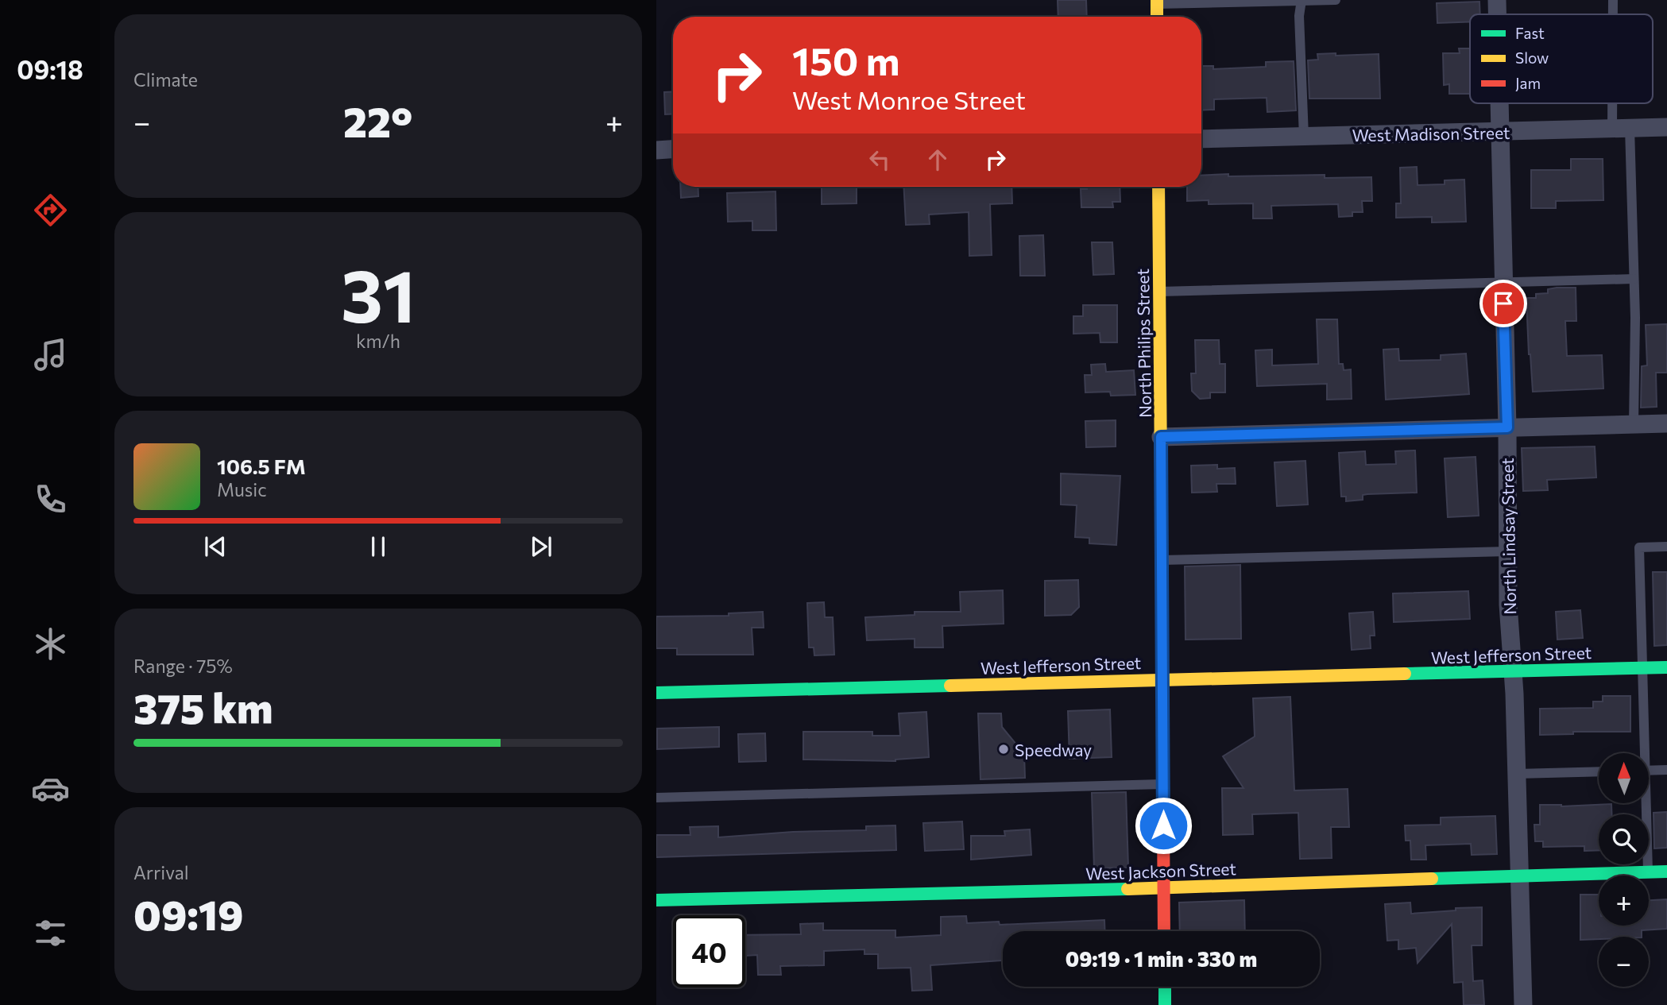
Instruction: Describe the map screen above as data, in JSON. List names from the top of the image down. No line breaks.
{"streets":{"street":["West Madison Street","North Philips Street","North Lindsay Street","West Jefferson Street","West Jackson Street"]},"crossings":[["West Madison Street","North Lindsay Street"],["North Philips Street","West Jefferson Street"],["North Philips Street","West Jackson Street"],["North Lindsay Street","West Jefferson Street"],["North Lindsay Street","West Jackson Street"]],"places":["Speedway"],"legend":["Fast","Slow","Jam"],"north":"top","page":{"tabs":"09:18","tile":["Climate",["31","km/h"],["Range · 75%","375 km"],["Arrival","09:19"]],"turn":["150 m","West Monroe Street"],"heat":["−","22°","+"],"song":["106.5 FM","Music"],"map_buttons":["+","−"],"limit":"40","trip":"09:19 · 1 min · 330 m"}}
